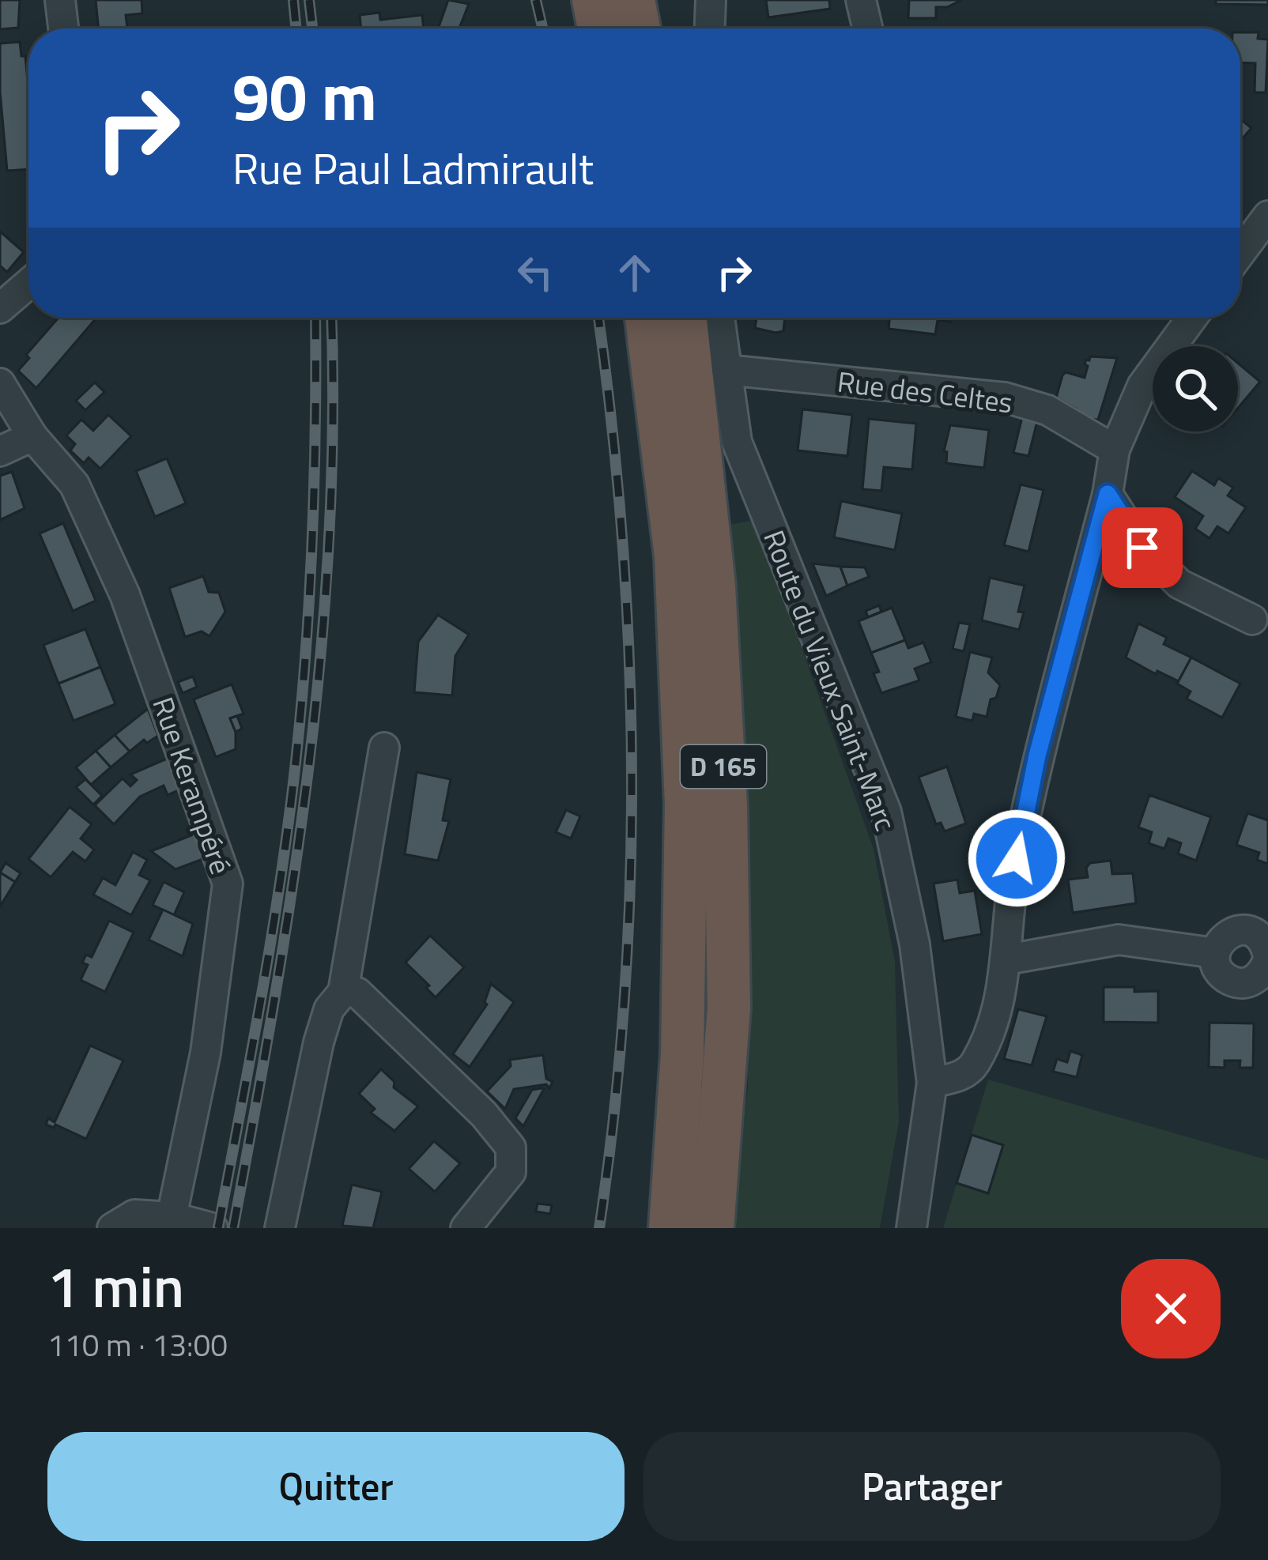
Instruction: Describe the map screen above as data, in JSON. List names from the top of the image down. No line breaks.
{"streets":{"highway":["D 165"],"street":["Rue des Celtes","Route du Vieux Saint-Marc","Rue Kerampéré"]},"crossings":[["Rue des Celtes","Route du Vieux Saint-Marc"]],"page":{"turn":["90 m","Rue Paul Ladmirault"],"heading":["1 min","110 m · 13:00"],"buttons":["Quitter","Partager"]}}
